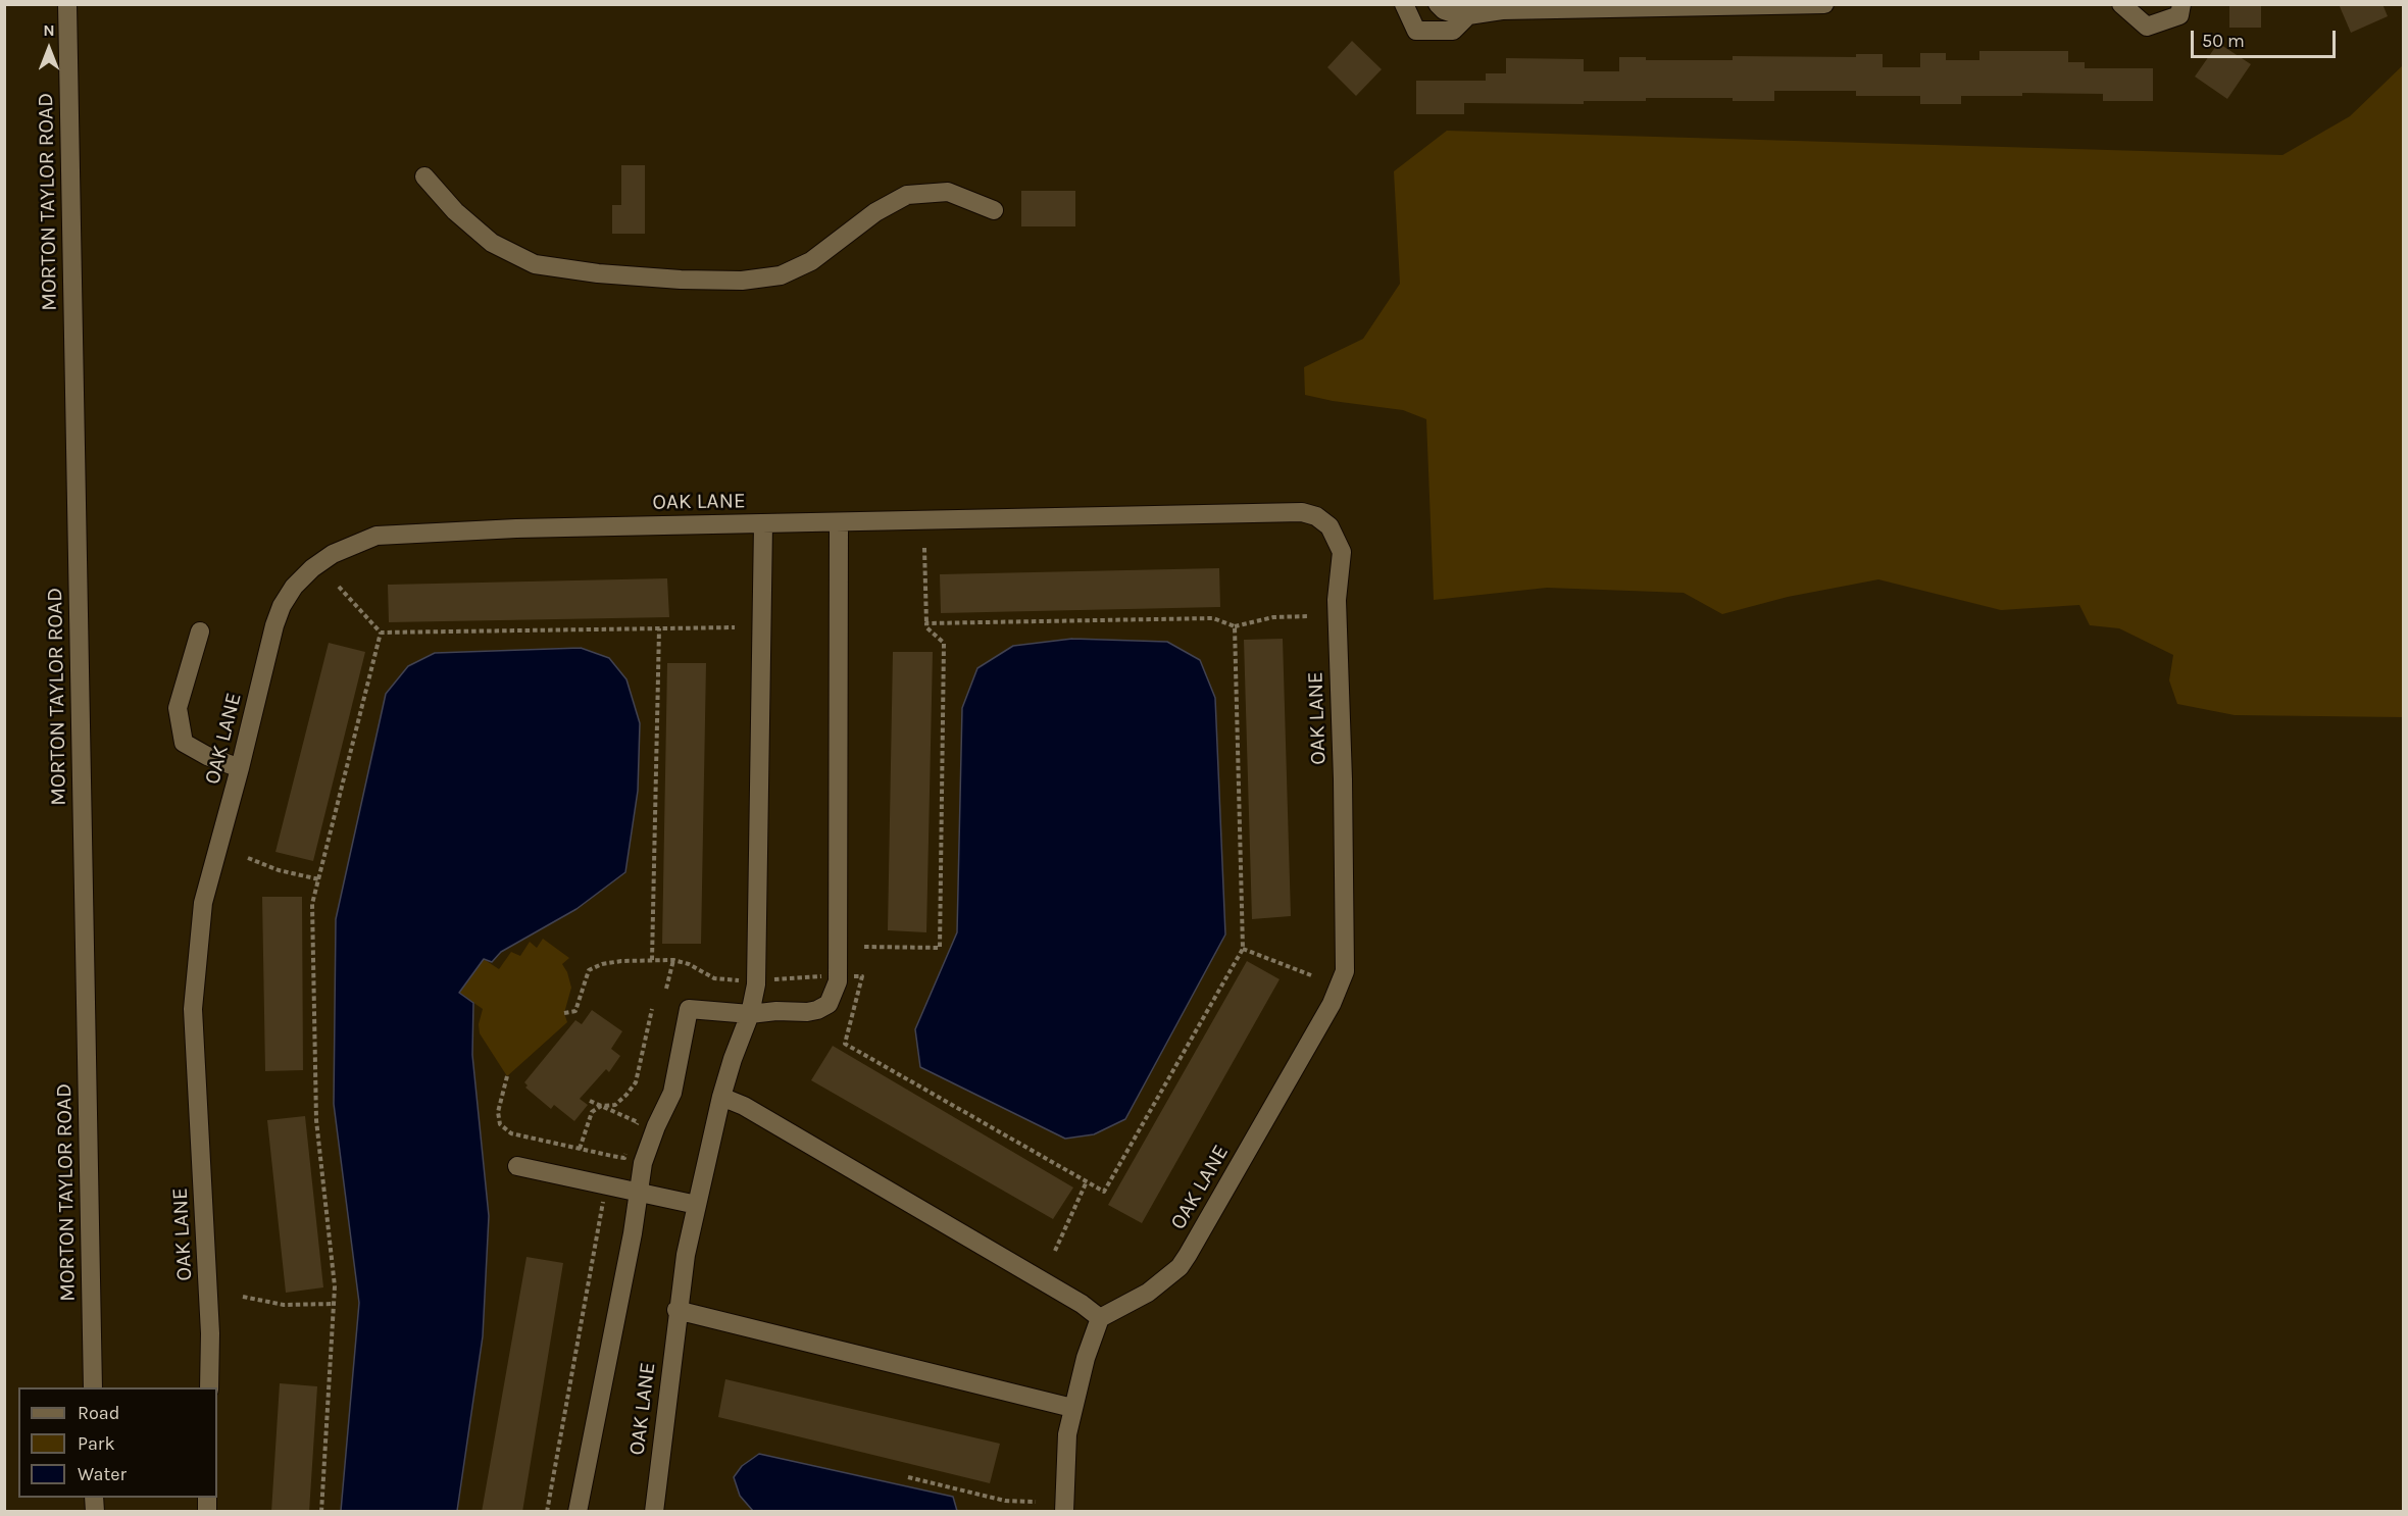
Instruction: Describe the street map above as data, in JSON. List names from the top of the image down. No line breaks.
{"streets":{"street":["MORTON TAYLOR ROAD","OAK LANE"]},"legend":["Road","Park","Water"],"scale_bar":"50 m","north":"top"}
